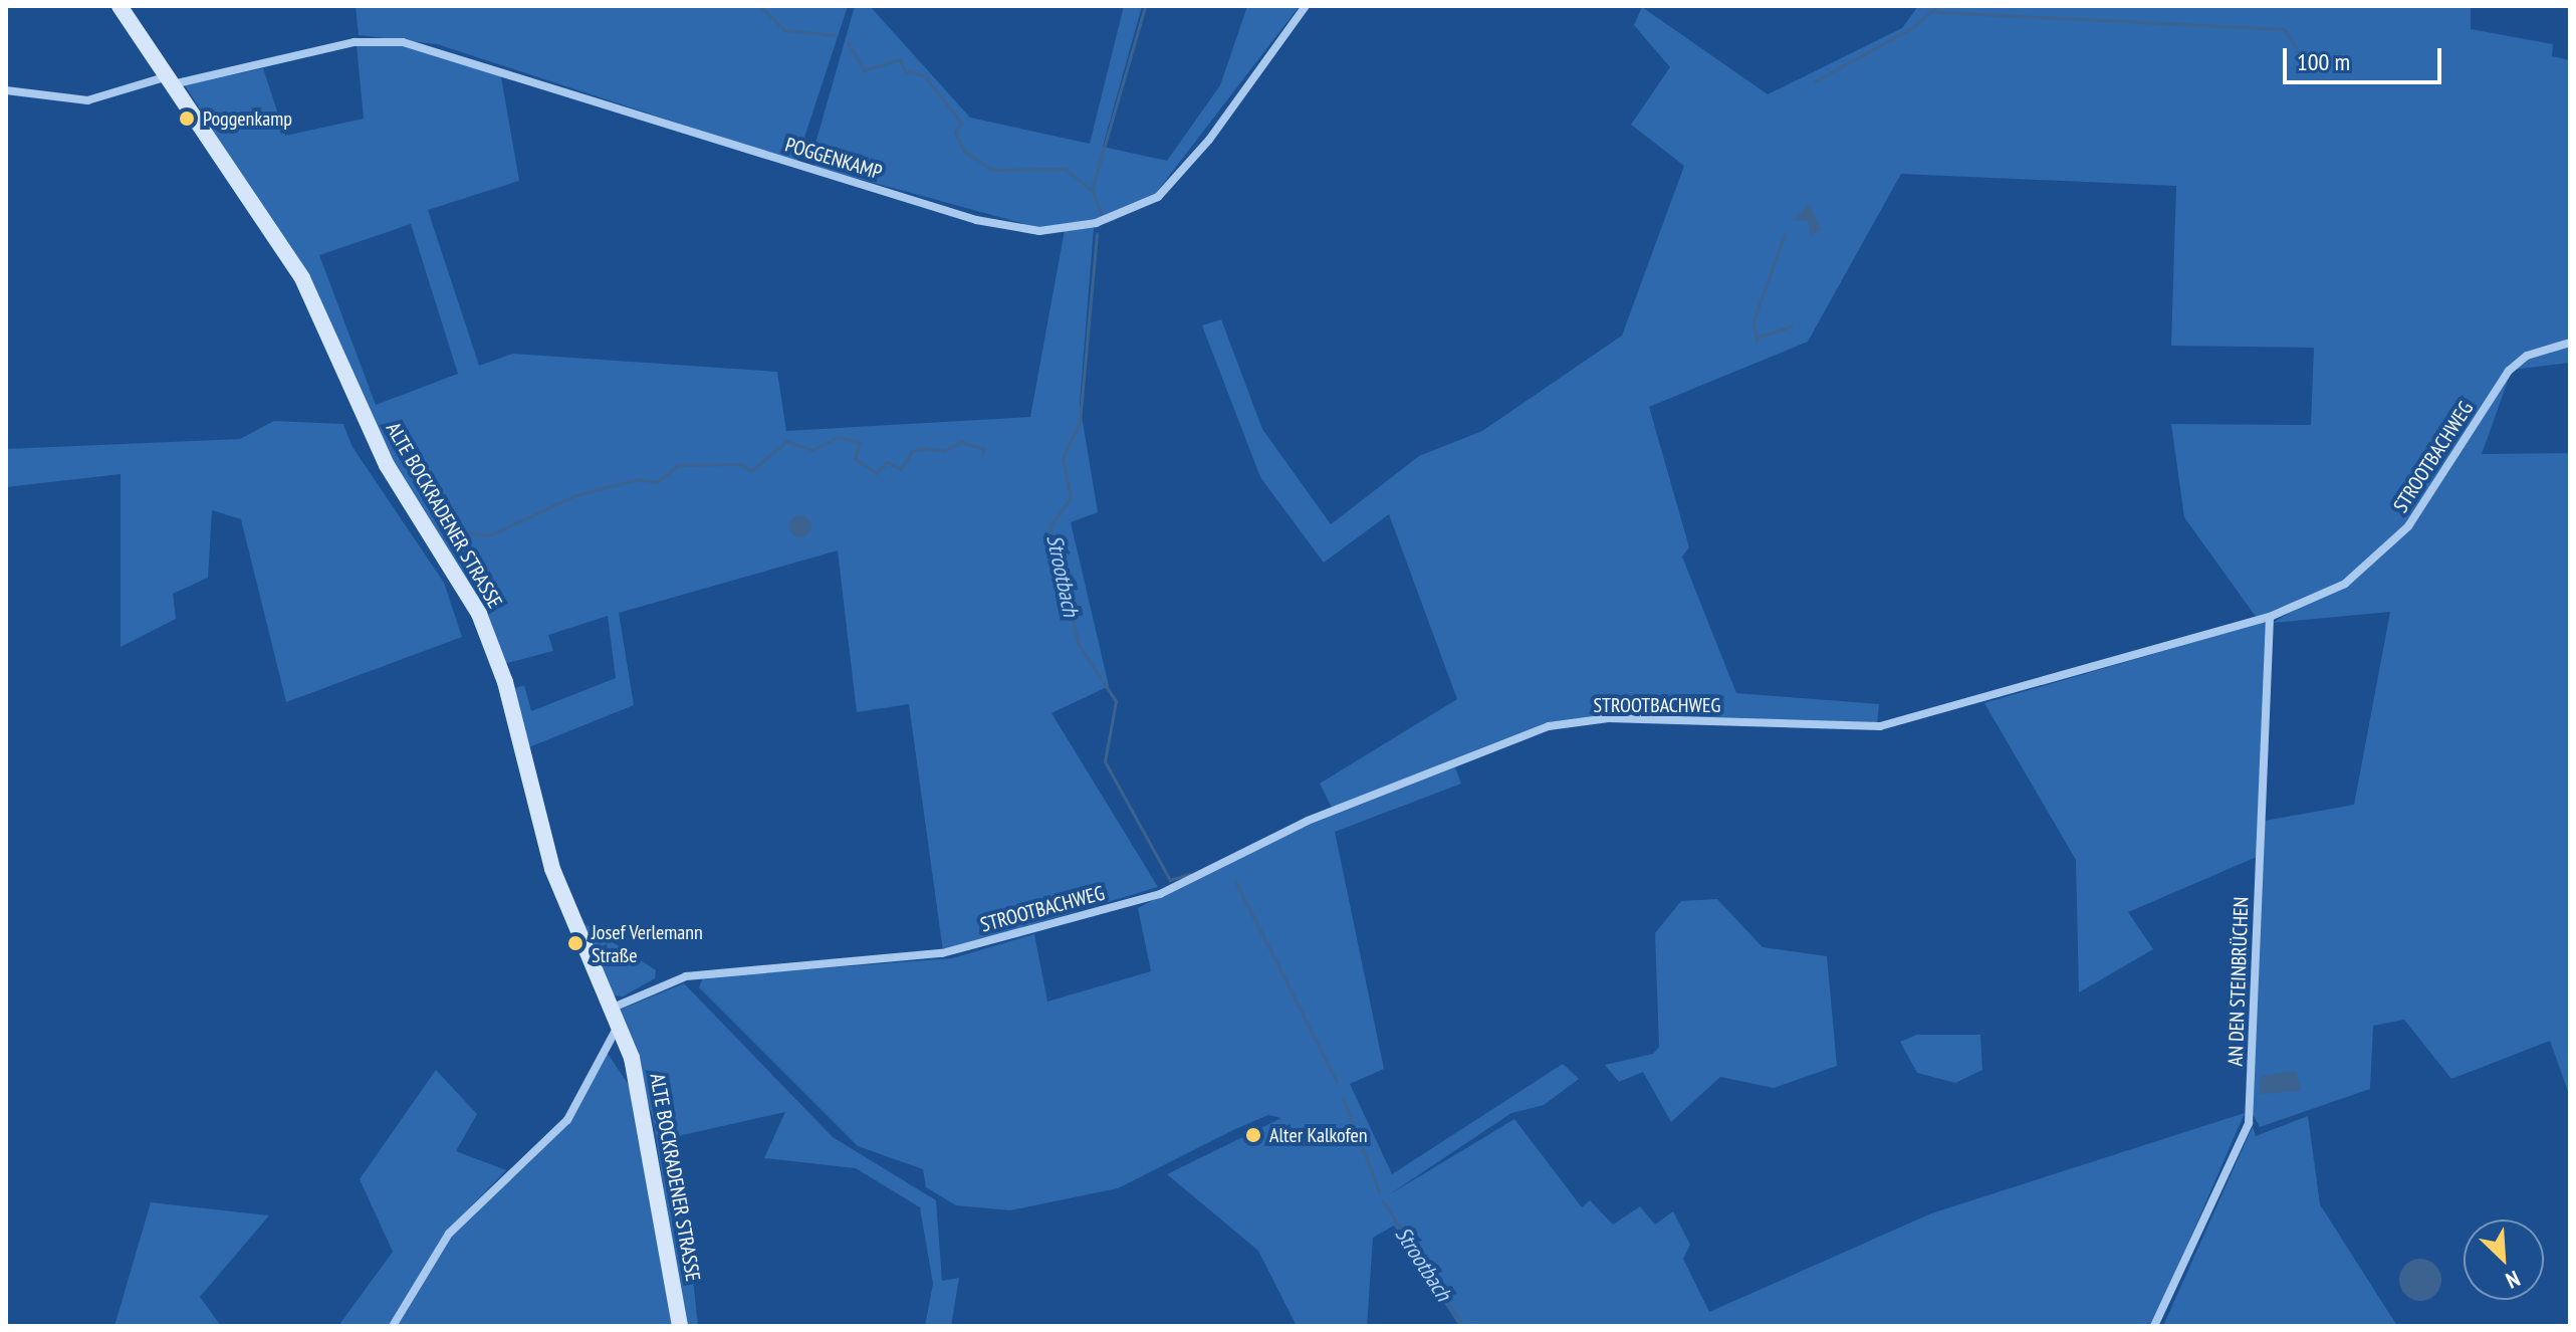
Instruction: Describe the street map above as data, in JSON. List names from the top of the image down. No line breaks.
{"streets":{"street":["POGGENKAMP","STROOTBACHWEG","ALTE BOCKRADENER STRASSE","AN DEN STEINBRÜCHEN"]},"crossings":[["POGGENKAMP","ALTE BOCKRADENER STRASSE"],["STROOTBACHWEG","ALTE BOCKRADENER STRASSE"],["STROOTBACHWEG","AN DEN STEINBRÜCHEN"]],"water":["Strootbach"],"places":["Poggenkamp","Josef Verlemann Straße","Alter Kalkofen"],"scale_bar":"100 m","north":"bottom right"}
